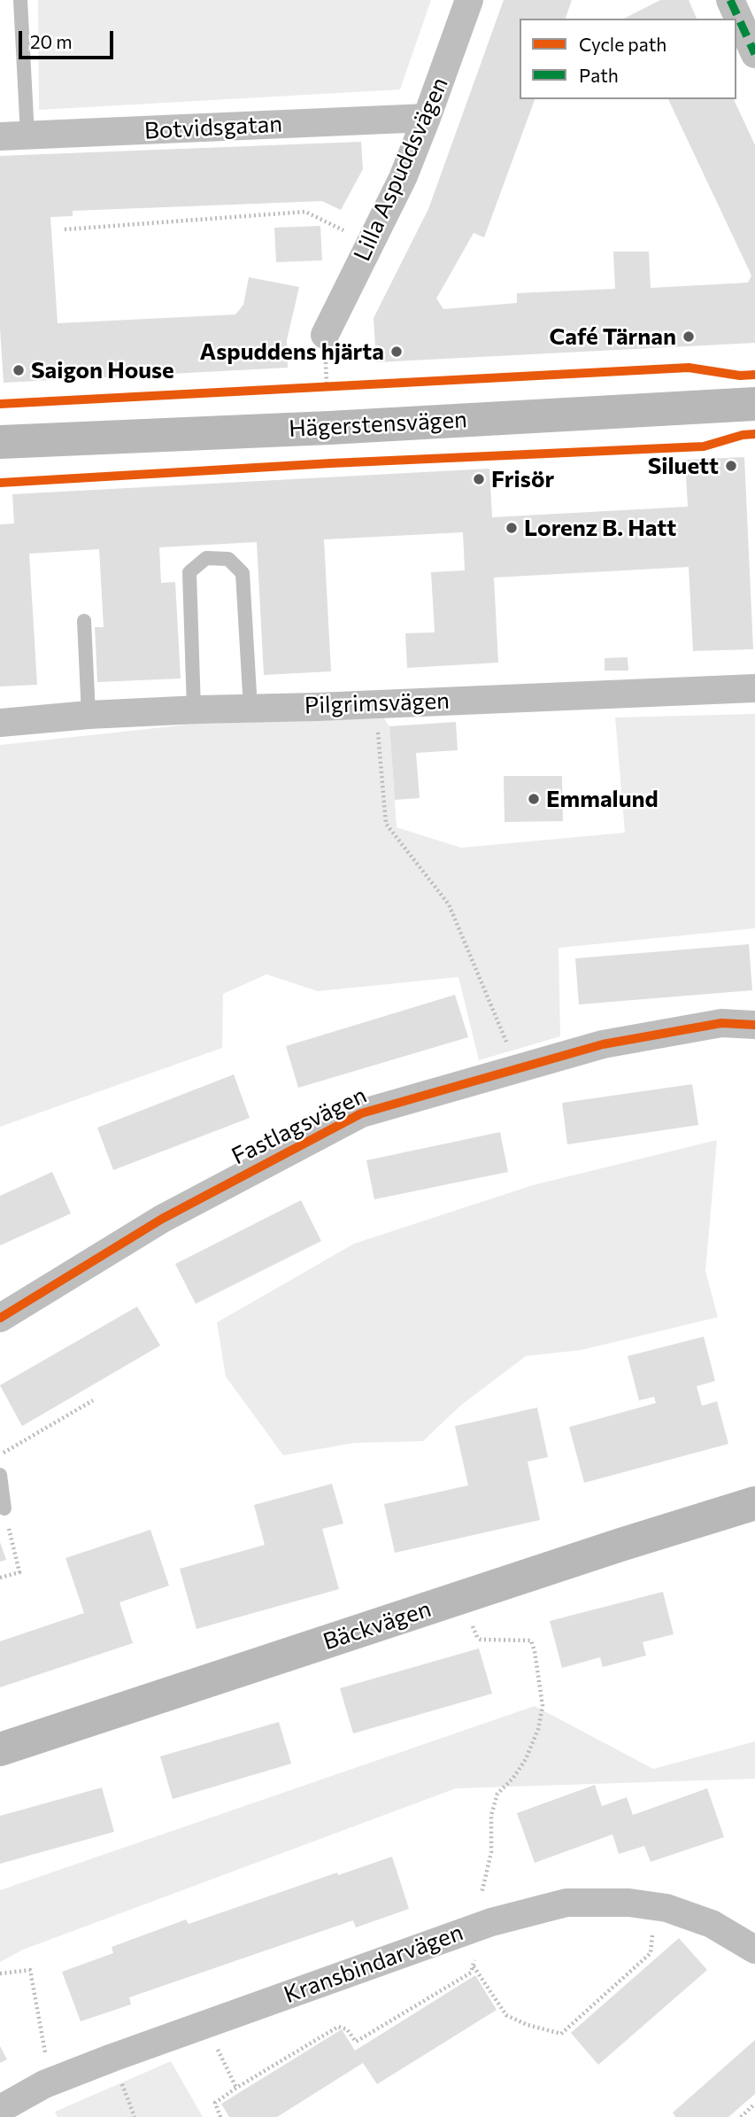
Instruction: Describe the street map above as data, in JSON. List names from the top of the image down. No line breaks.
{"streets":{"street":["Botvidsgatan","Lilla Aspuddsvägen","Hägerstensvägen","Pilgrimsvägen","Fastlagsvägen","Bäckvägen","Kransbindarvägen"]},"crossings":[["Botvidsgatan","Lilla Aspuddsvägen"]],"places":["Café Tärnan","Aspuddens hjärta","Saigon House","Siluett","Frisör","Lorenz B. Hatt","Emmalund"],"legend":["Cycle path","Path"],"scale_bar":"20 m"}
